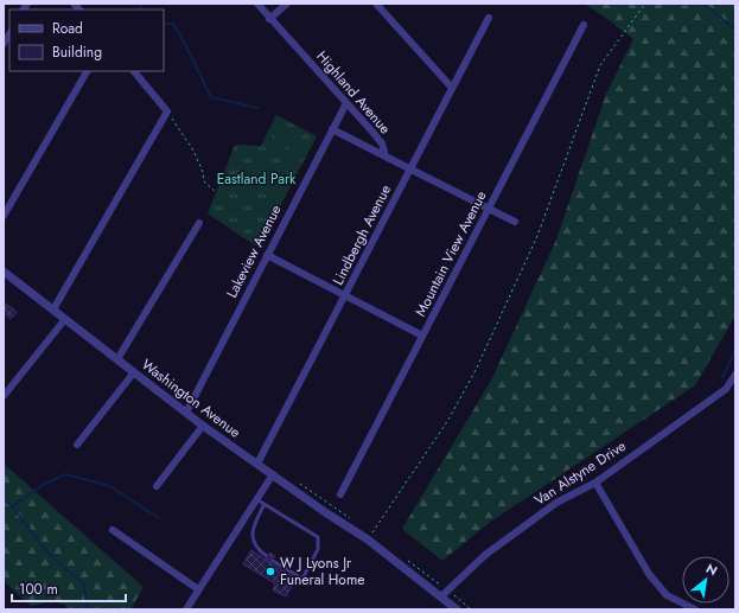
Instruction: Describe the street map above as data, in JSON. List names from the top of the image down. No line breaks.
{"streets":{"street":["Highland Avenue","Lindbergh Avenue","Lakeview Avenue","Mountain View Avenue","Washington Avenue","Van Alstyne Drive"]},"crossings":[["Highland Avenue","Lindbergh Avenue"],["Highland Avenue","Lakeview Avenue"],["Highland Avenue","Mountain View Avenue"],["Lindbergh Avenue","Washington Avenue"],["Lakeview Avenue","Washington Avenue"],["Washington Avenue","Van Alstyne Drive"]],"parks":["Eastland Park"],"places":["W J Lyons Jr Funeral Home"],"legend":["Road","Building"],"scale_bar":"100 m","north":"top right"}
